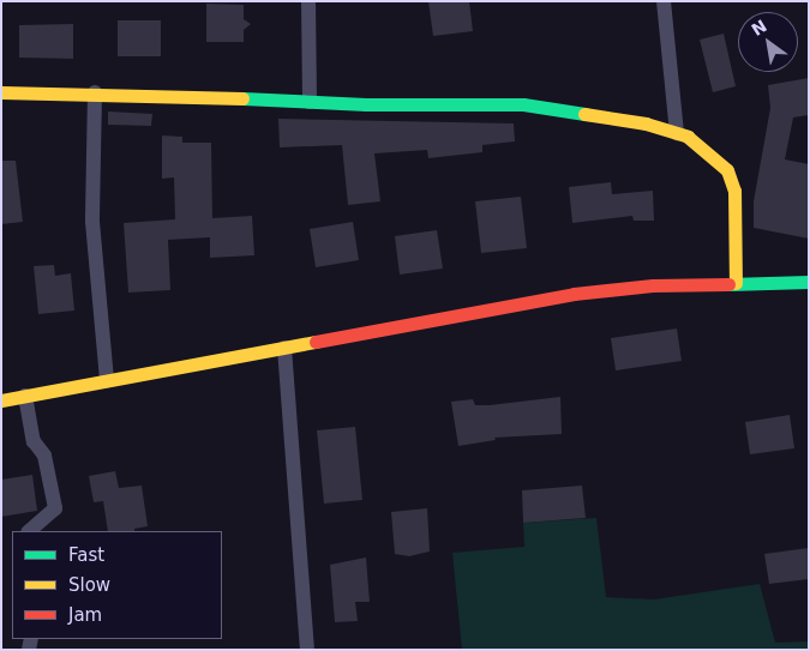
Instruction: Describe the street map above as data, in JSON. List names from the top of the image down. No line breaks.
{"legend":["Fast","Slow","Jam"],"north":"top left"}
